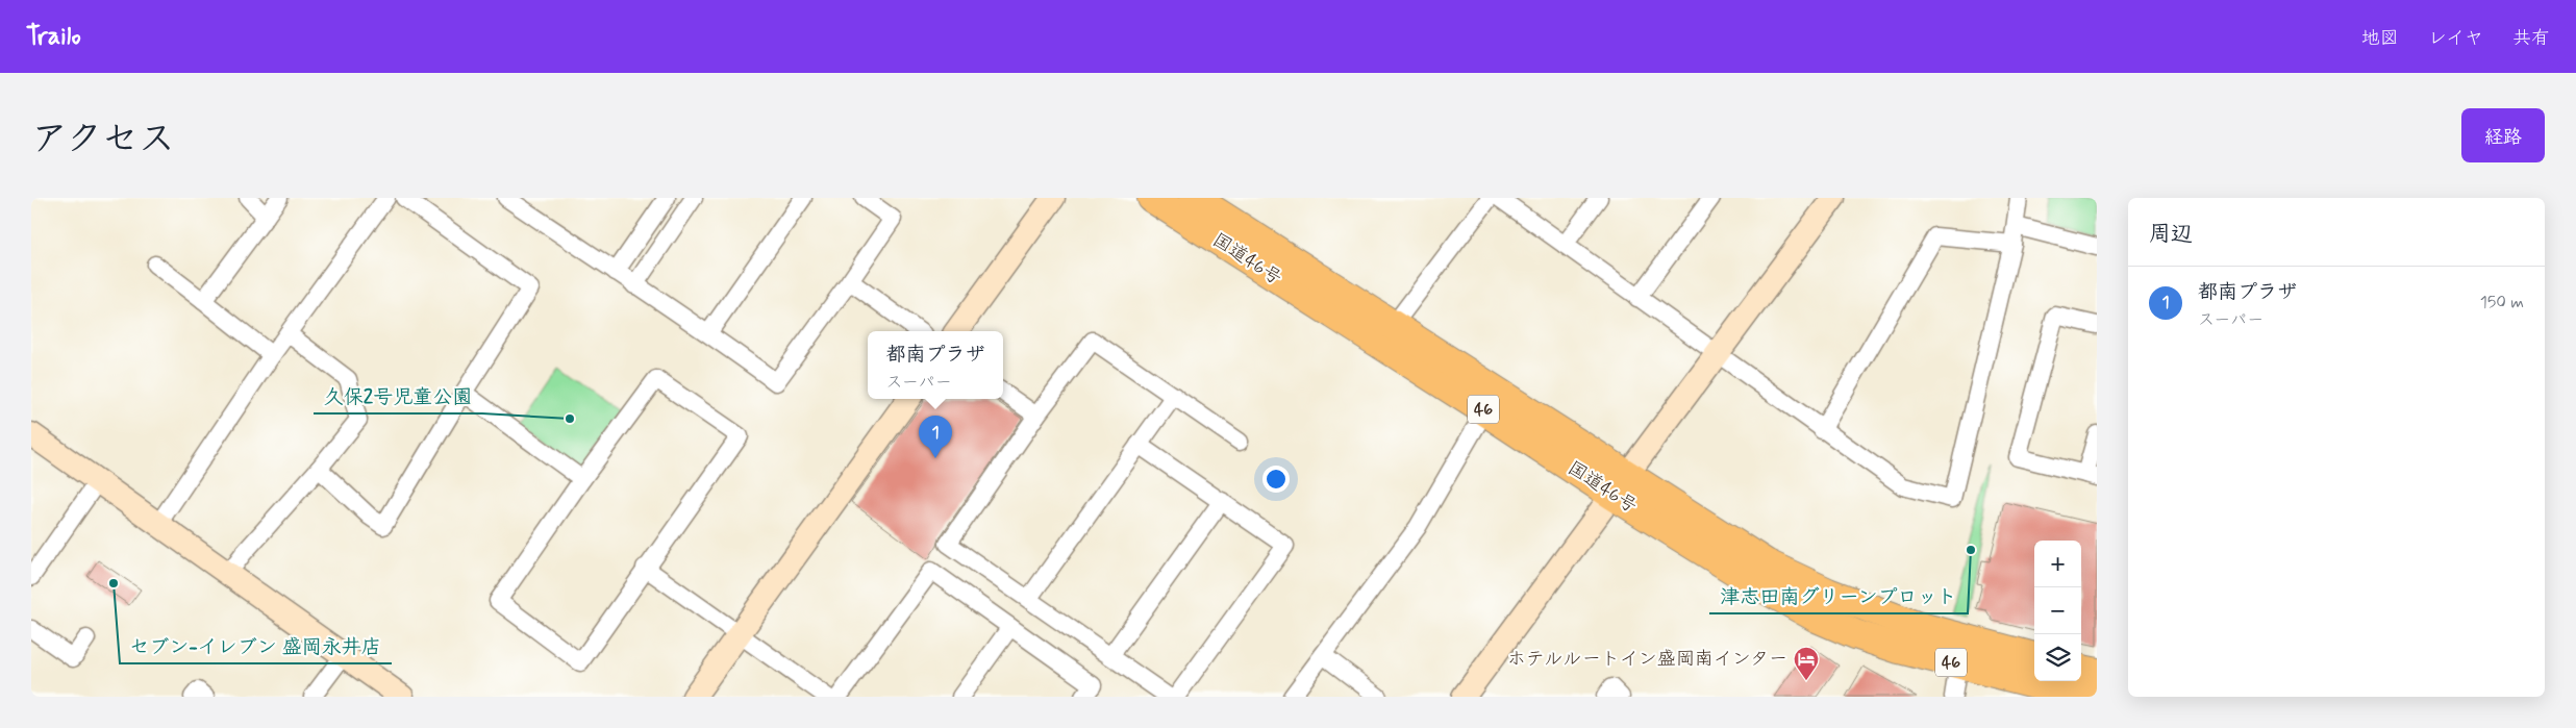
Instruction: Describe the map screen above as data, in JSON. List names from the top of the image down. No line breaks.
{"streets":{"highway":["国道46号","46"]},"places":{"other":["久保2号児童公園","津志田南グリーンプロット","セブン-イレブン 盛岡永井店"],"hotel":["ホテルルートイン盛岡南インター"]},"page":{"header":"Trailo","nav":["地図","レイヤ","共有"],"title":"アクセス","buttons":"経路","heading":"周辺","list":[{"mark":"1","name":"都南プラザ","note":"スーパー","value":"150 m"}],"popup":["都南プラザ","スーパー"],"pins":"1","map_buttons":["+","−"]}}
